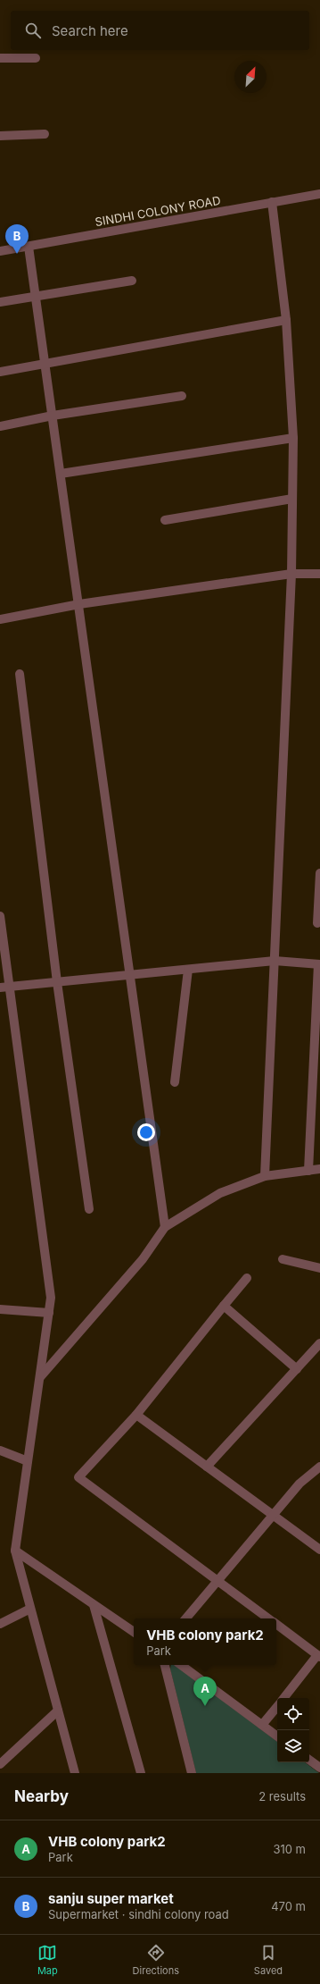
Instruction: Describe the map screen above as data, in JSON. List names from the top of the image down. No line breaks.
{"streets":{"street":["SINDHI COLONY ROAD"]},"north":"top right","page":{"search":"Search here","pins":["B","A"],"popup":["VHB colony park2","Park"],"heading":["Nearby","2 results"],"list":[{"mark":"A","name":"VHB colony park2","note":"Park","value":"310 m"},{"mark":"B","name":"sanju super market","note":"Supermarket · sindhi colony road","value":"470 m"}],"nav":["Map","Directions","Saved"]}}
